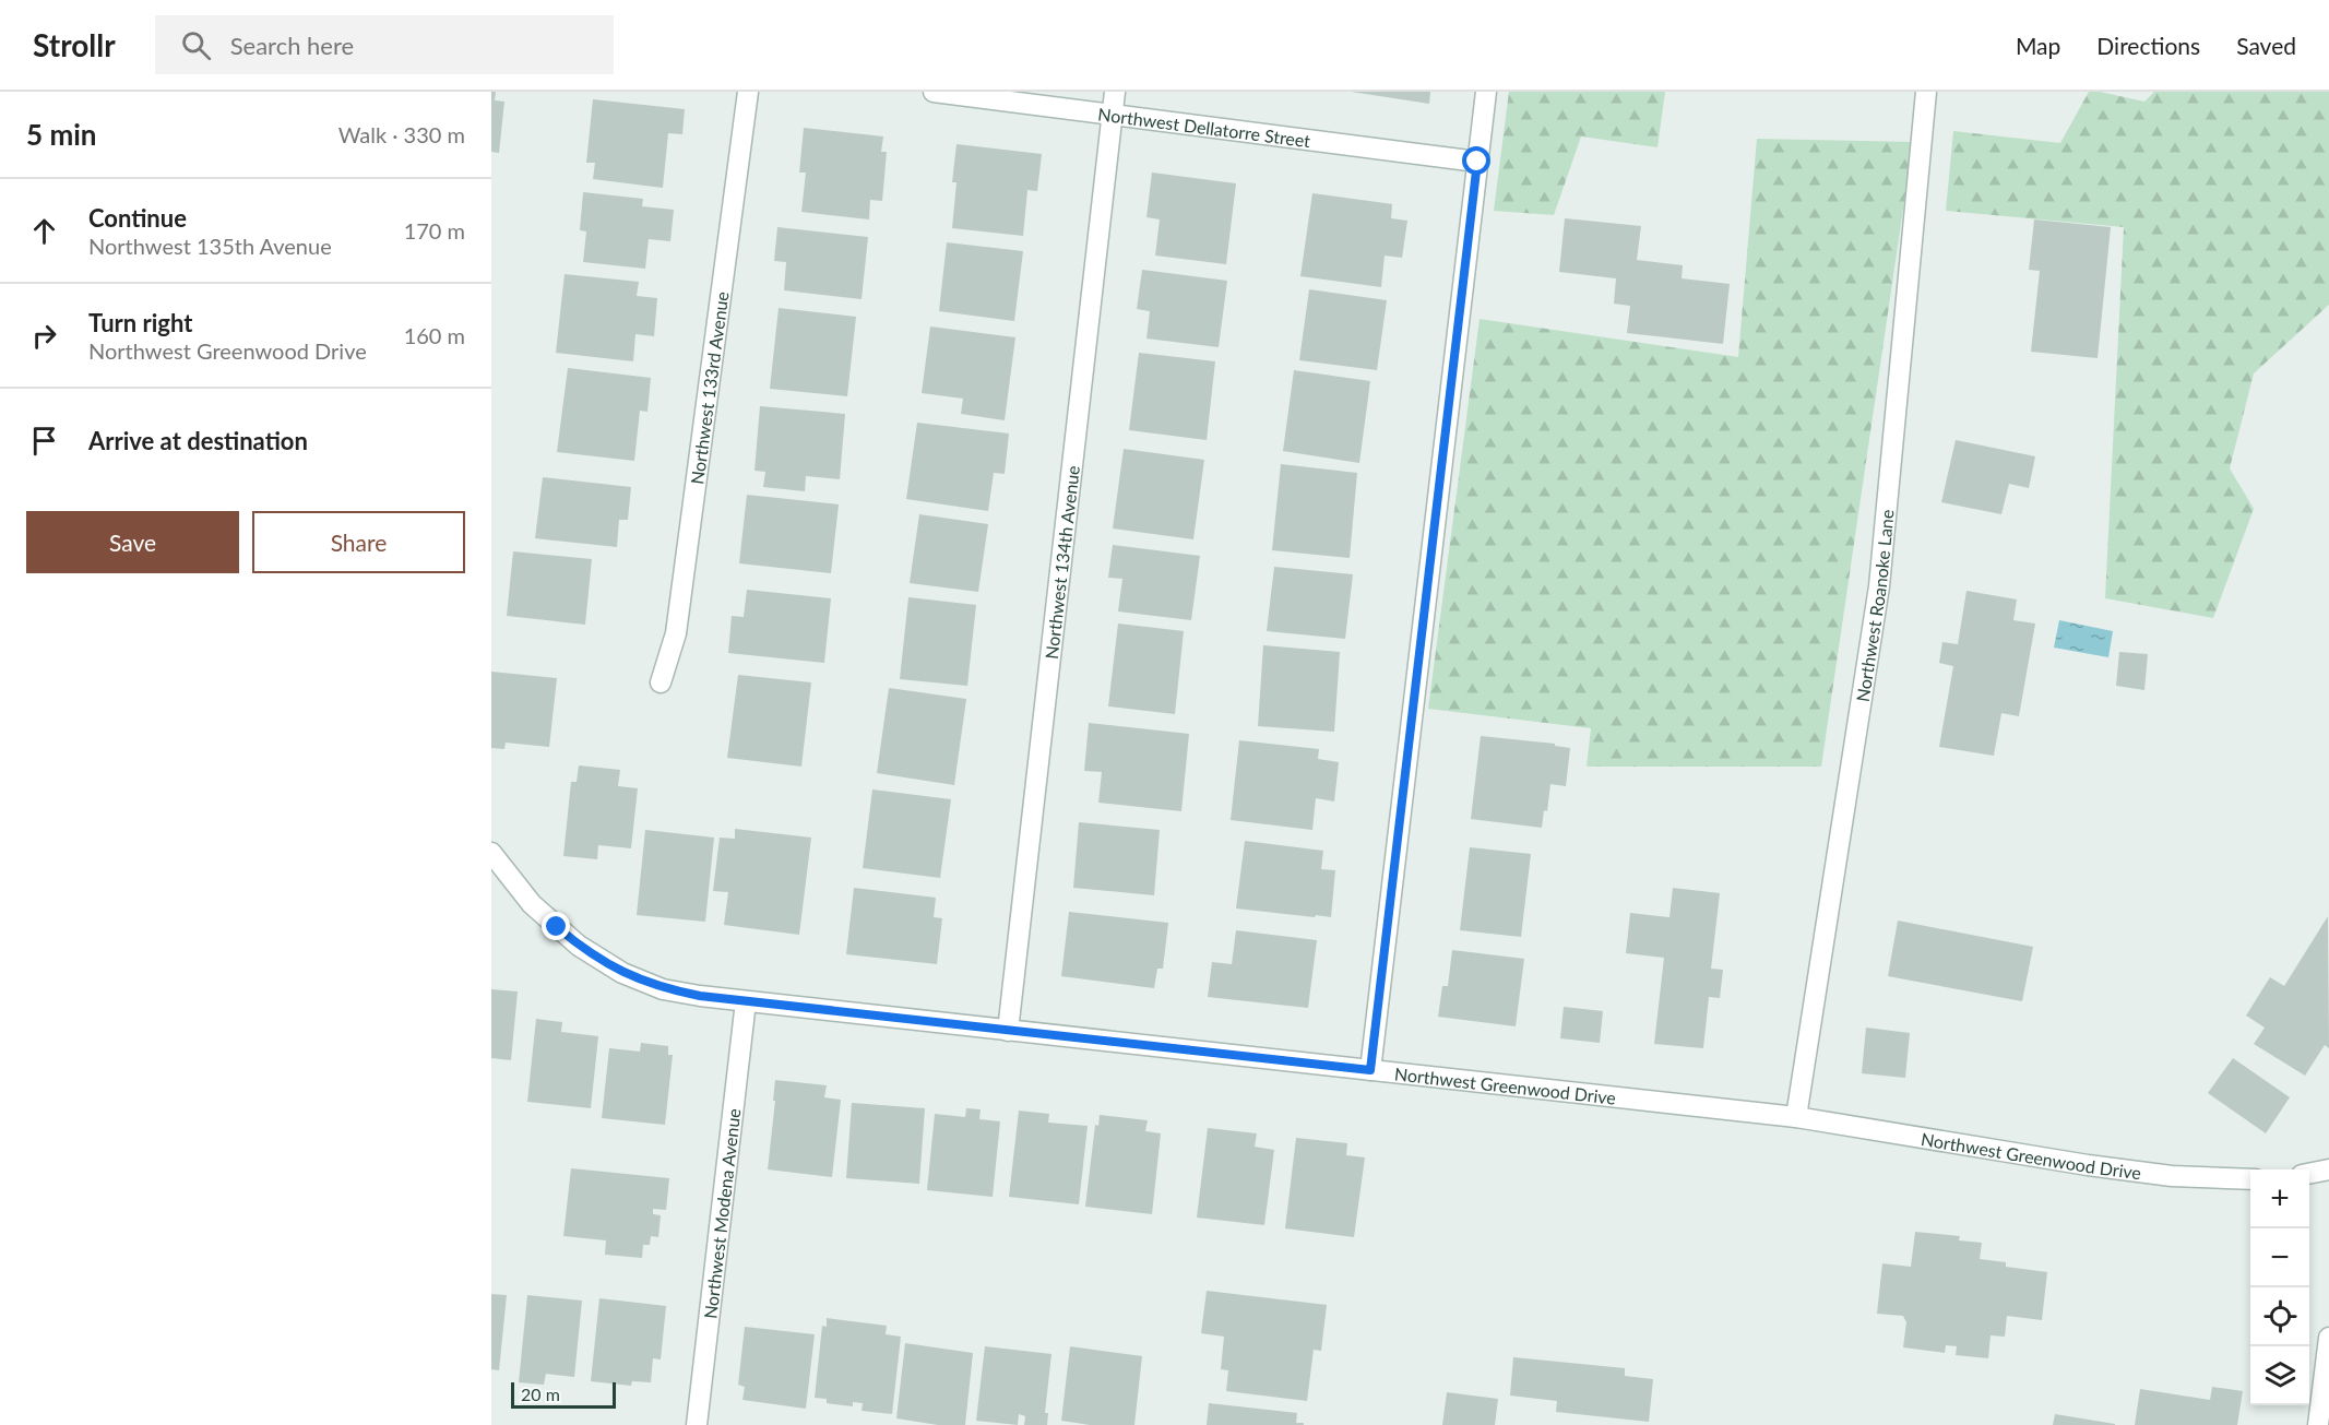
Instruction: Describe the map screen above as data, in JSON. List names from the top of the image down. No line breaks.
{"streets":{"street":["Northwest Dellatorre Street","Northwest 133rd Avenue","Northwest 134th Avenue","Northwest Roanoke Lane","Northwest Greenwood Drive","Northwest Modena Avenue"]},"crossings":[["Northwest Dellatorre Street","Northwest 134th Avenue"],["Northwest 134th Avenue","Northwest Greenwood Drive"],["Northwest Roanoke Lane","Northwest Greenwood Drive"],["Northwest Greenwood Drive","Northwest Modena Avenue"]],"scale_bar":"20 m","page":{"header":"Strollr","search":"Search here","nav":["Map","Directions","Saved"],"heading":["5 min","Walk · 330 m"],"list":[["Continue","Northwest 135th Avenue","170 m"],["Turn right","Northwest Greenwood Drive","160 m"],"Arrive at destination"],"buttons":["Save","Share"],"map_buttons":["+","−"],"scale":"20 m"}}
